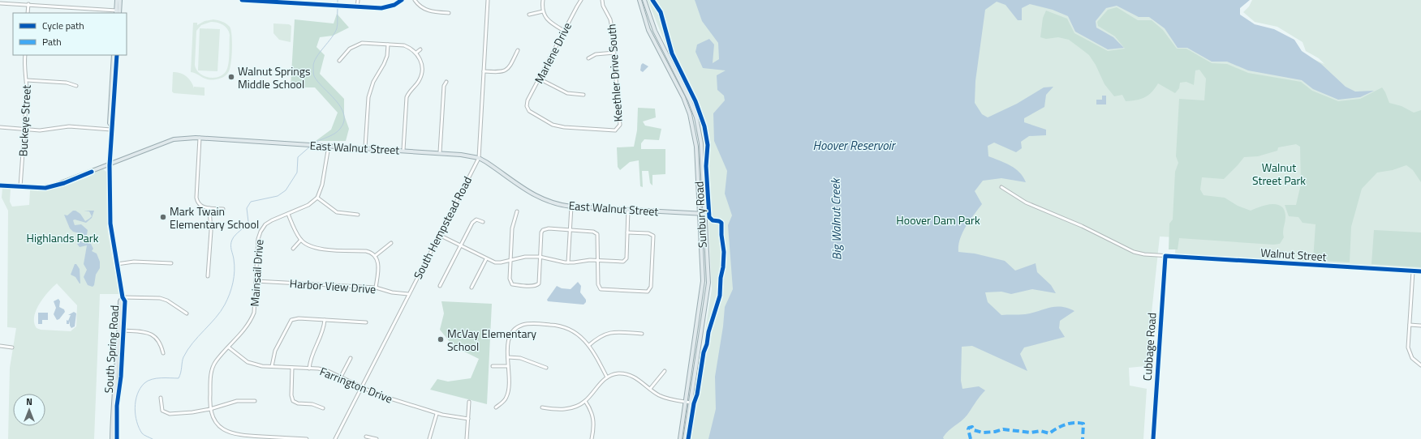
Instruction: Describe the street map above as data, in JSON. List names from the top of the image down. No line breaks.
{"streets":{"main road":["East Walnut Street","Sunbury Road","South Spring Road"],"street":["Marlene Drive","Keethler Drive South","Buckeye Street","South Hempstead Road","Walnut Street","Mainsail Drive","Harbor View Drive","Cubbage Road","Farrington Drive"]},"crossings":[["Marlene Drive","Keethler Drive South"],["Buckeye Street","East Walnut Street"],["East Walnut Street","Sunbury Road"],["East Walnut Street","South Hempstead Road"],["East Walnut Street","South Spring Road"],["South Hempstead Road","Harbor View Drive"],["South Hempstead Road","Farrington Drive"],["Walnut Street","Cubbage Road"],["Mainsail Drive","Harbor View Drive"],["Mainsail Drive","Farrington Drive"]],"water":["Hoover Reservoir","Big Walnut Creek"],"parks":["Walnut Street Park","Hoover Dam Park","Highlands Park"],"places":["Walnut Springs Middle School","Mark Twain Elementary School","McVay Elementary School"],"legend":["Cycle path","Path"],"north":"top"}
